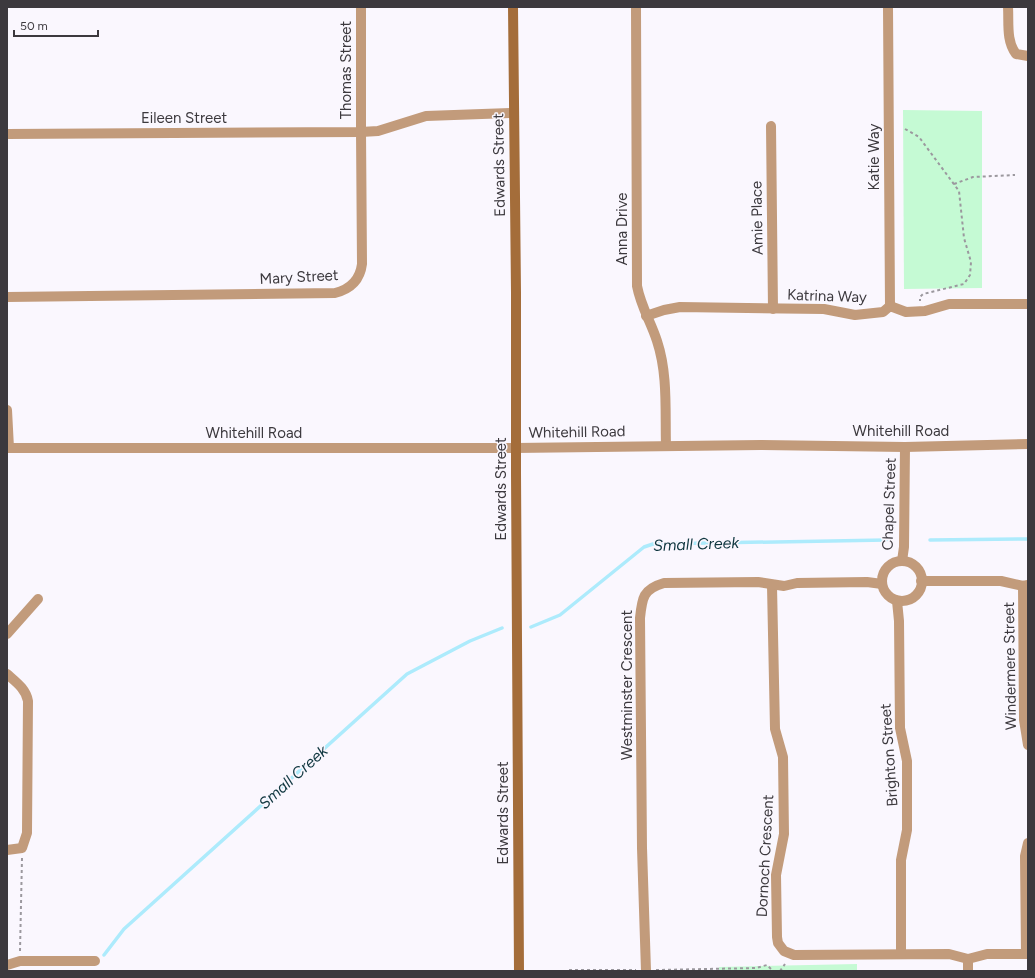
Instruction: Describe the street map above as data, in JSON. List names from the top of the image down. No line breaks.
{"streets":{"main road":["Edwards Street"],"street":["Thomas Street","Eileen Street","Katie Way","Amie Place","Anna Drive","Mary Street","Katrina Way","Whitehill Road","Chapel Street","Windermere Street","Westminster Crescent","Brighton Street","Dornoch Crescent"]},"crossings":[["Thomas Street","Eileen Street"],["Thomas Street","Mary Street"],["Eileen Street","Mary Street"],["Katie Way","Katrina Way"],["Edwards Street","Whitehill Road"],["Amie Place","Katrina Way"],["Anna Drive","Katrina Way"],["Anna Drive","Whitehill Road"],["Whitehill Road","Chapel Street"],["Chapel Street","Westminster Crescent"],["Chapel Street","Brighton Street"],["Westminster Crescent","Brighton Street"],["Westminster Crescent","Dornoch Crescent"],["Brighton Street","Dornoch Crescent"]],"water":["Small Creek"],"scale_bar":"50 m"}
